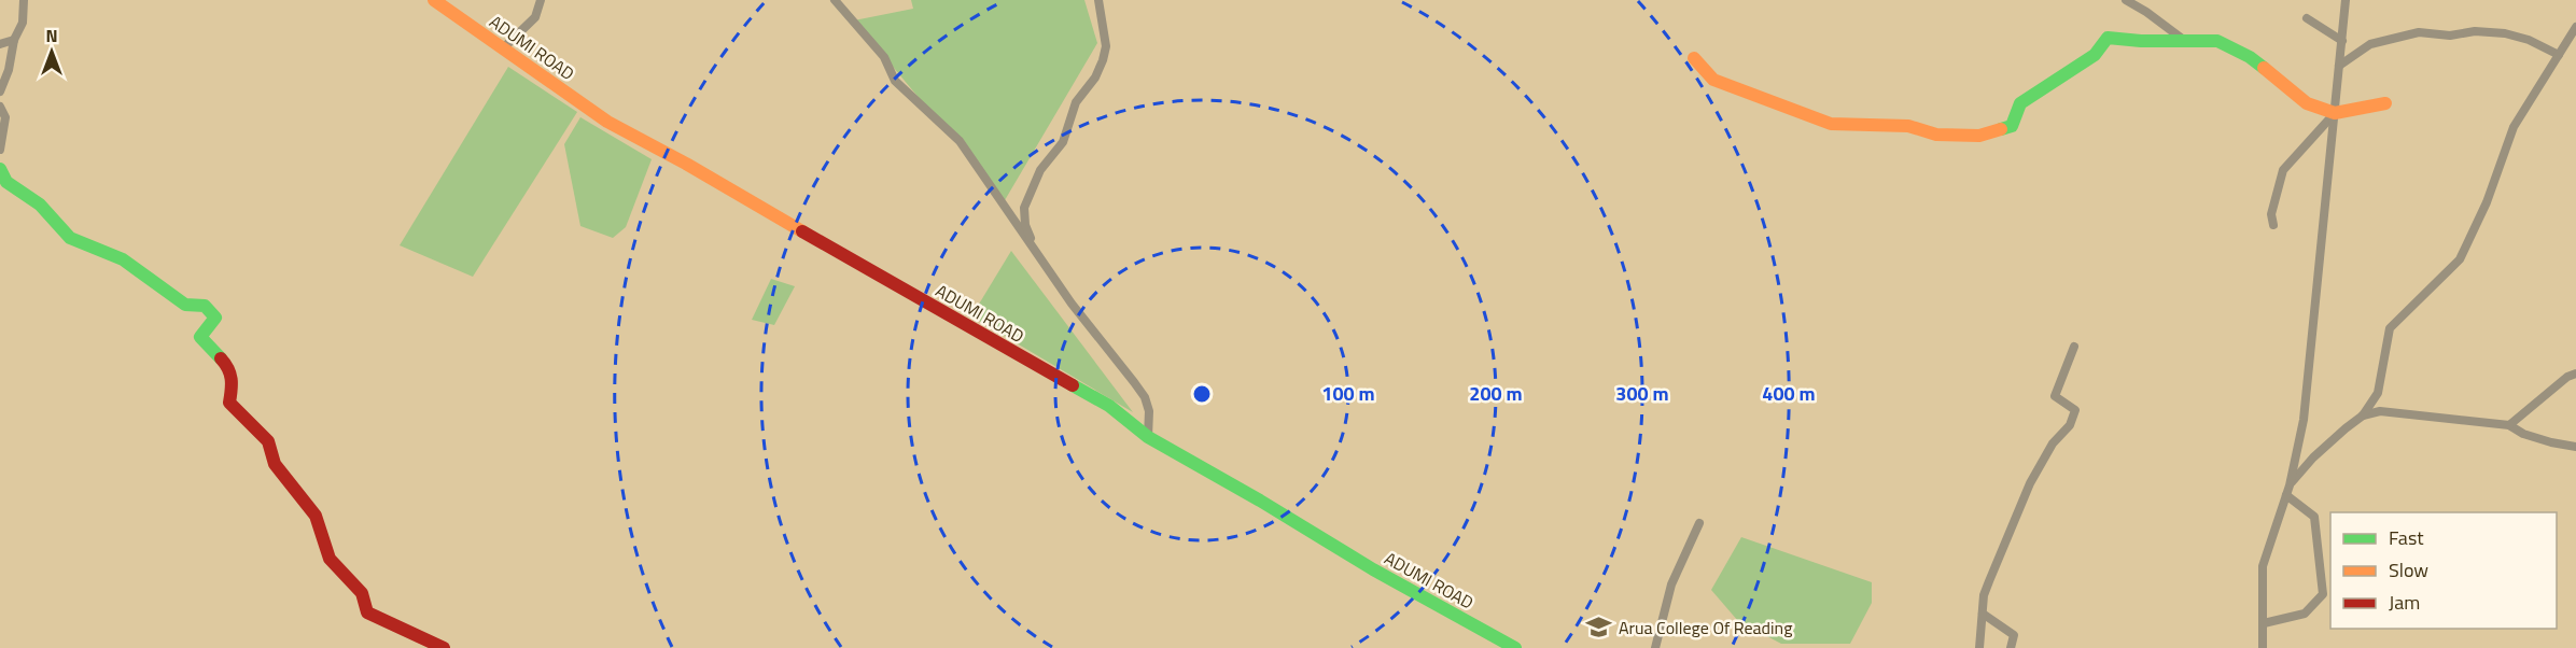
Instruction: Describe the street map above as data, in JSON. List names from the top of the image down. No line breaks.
{"streets":{"street":["ADUMI ROAD"]},"places":{"school or university":["Arua College Of Reading"]},"legend":["Fast","Slow","Jam"],"north":"top","rings":["100 m","200 m","300 m","400 m"]}
